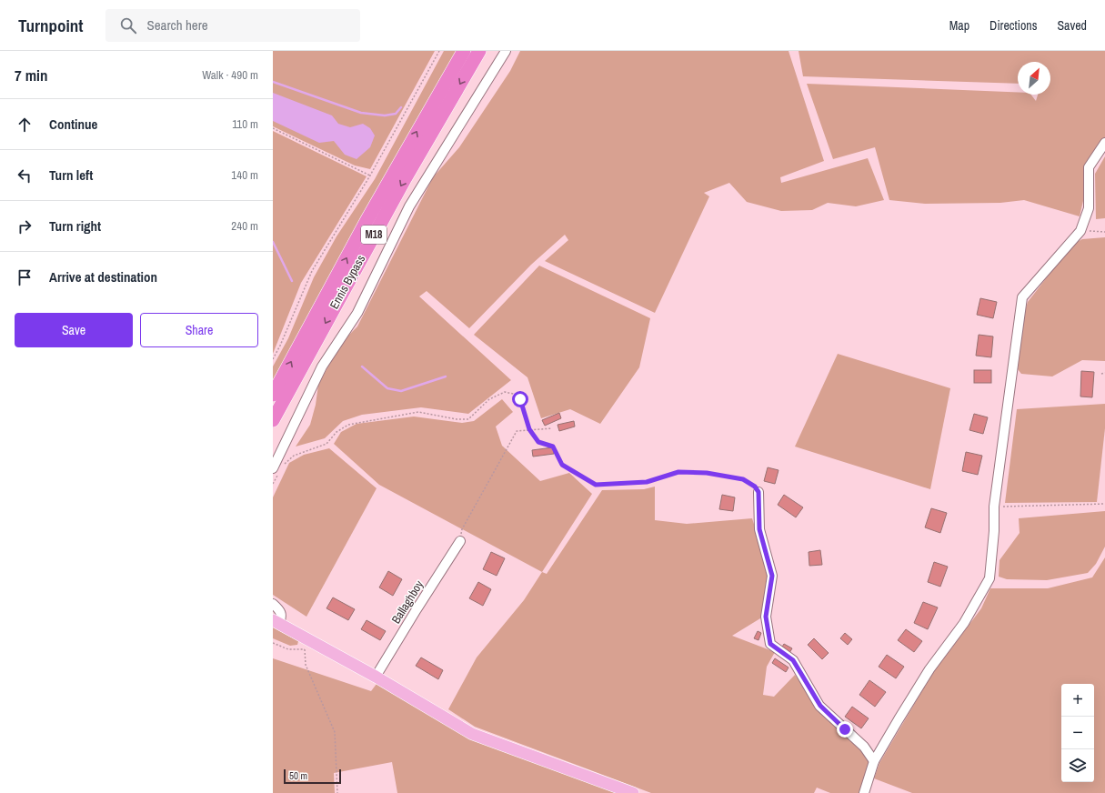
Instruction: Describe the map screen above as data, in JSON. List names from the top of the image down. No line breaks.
{"streets":{"highway":["M18","Ennis Bypass"],"street":["Ballaghboy"]},"scale_bar":"50 m","north":"top right","page":{"header":"Turnpoint","search":"Search here","nav":["Map","Directions","Saved"],"heading":["7 min","Walk · 490 m"],"list":[["Continue","110 m"],["Turn left","140 m"],["Turn right","240 m"],"Arrive at destination"],"buttons":["Save","Share"],"map_buttons":["+","−"],"scale":"50 m"}}
